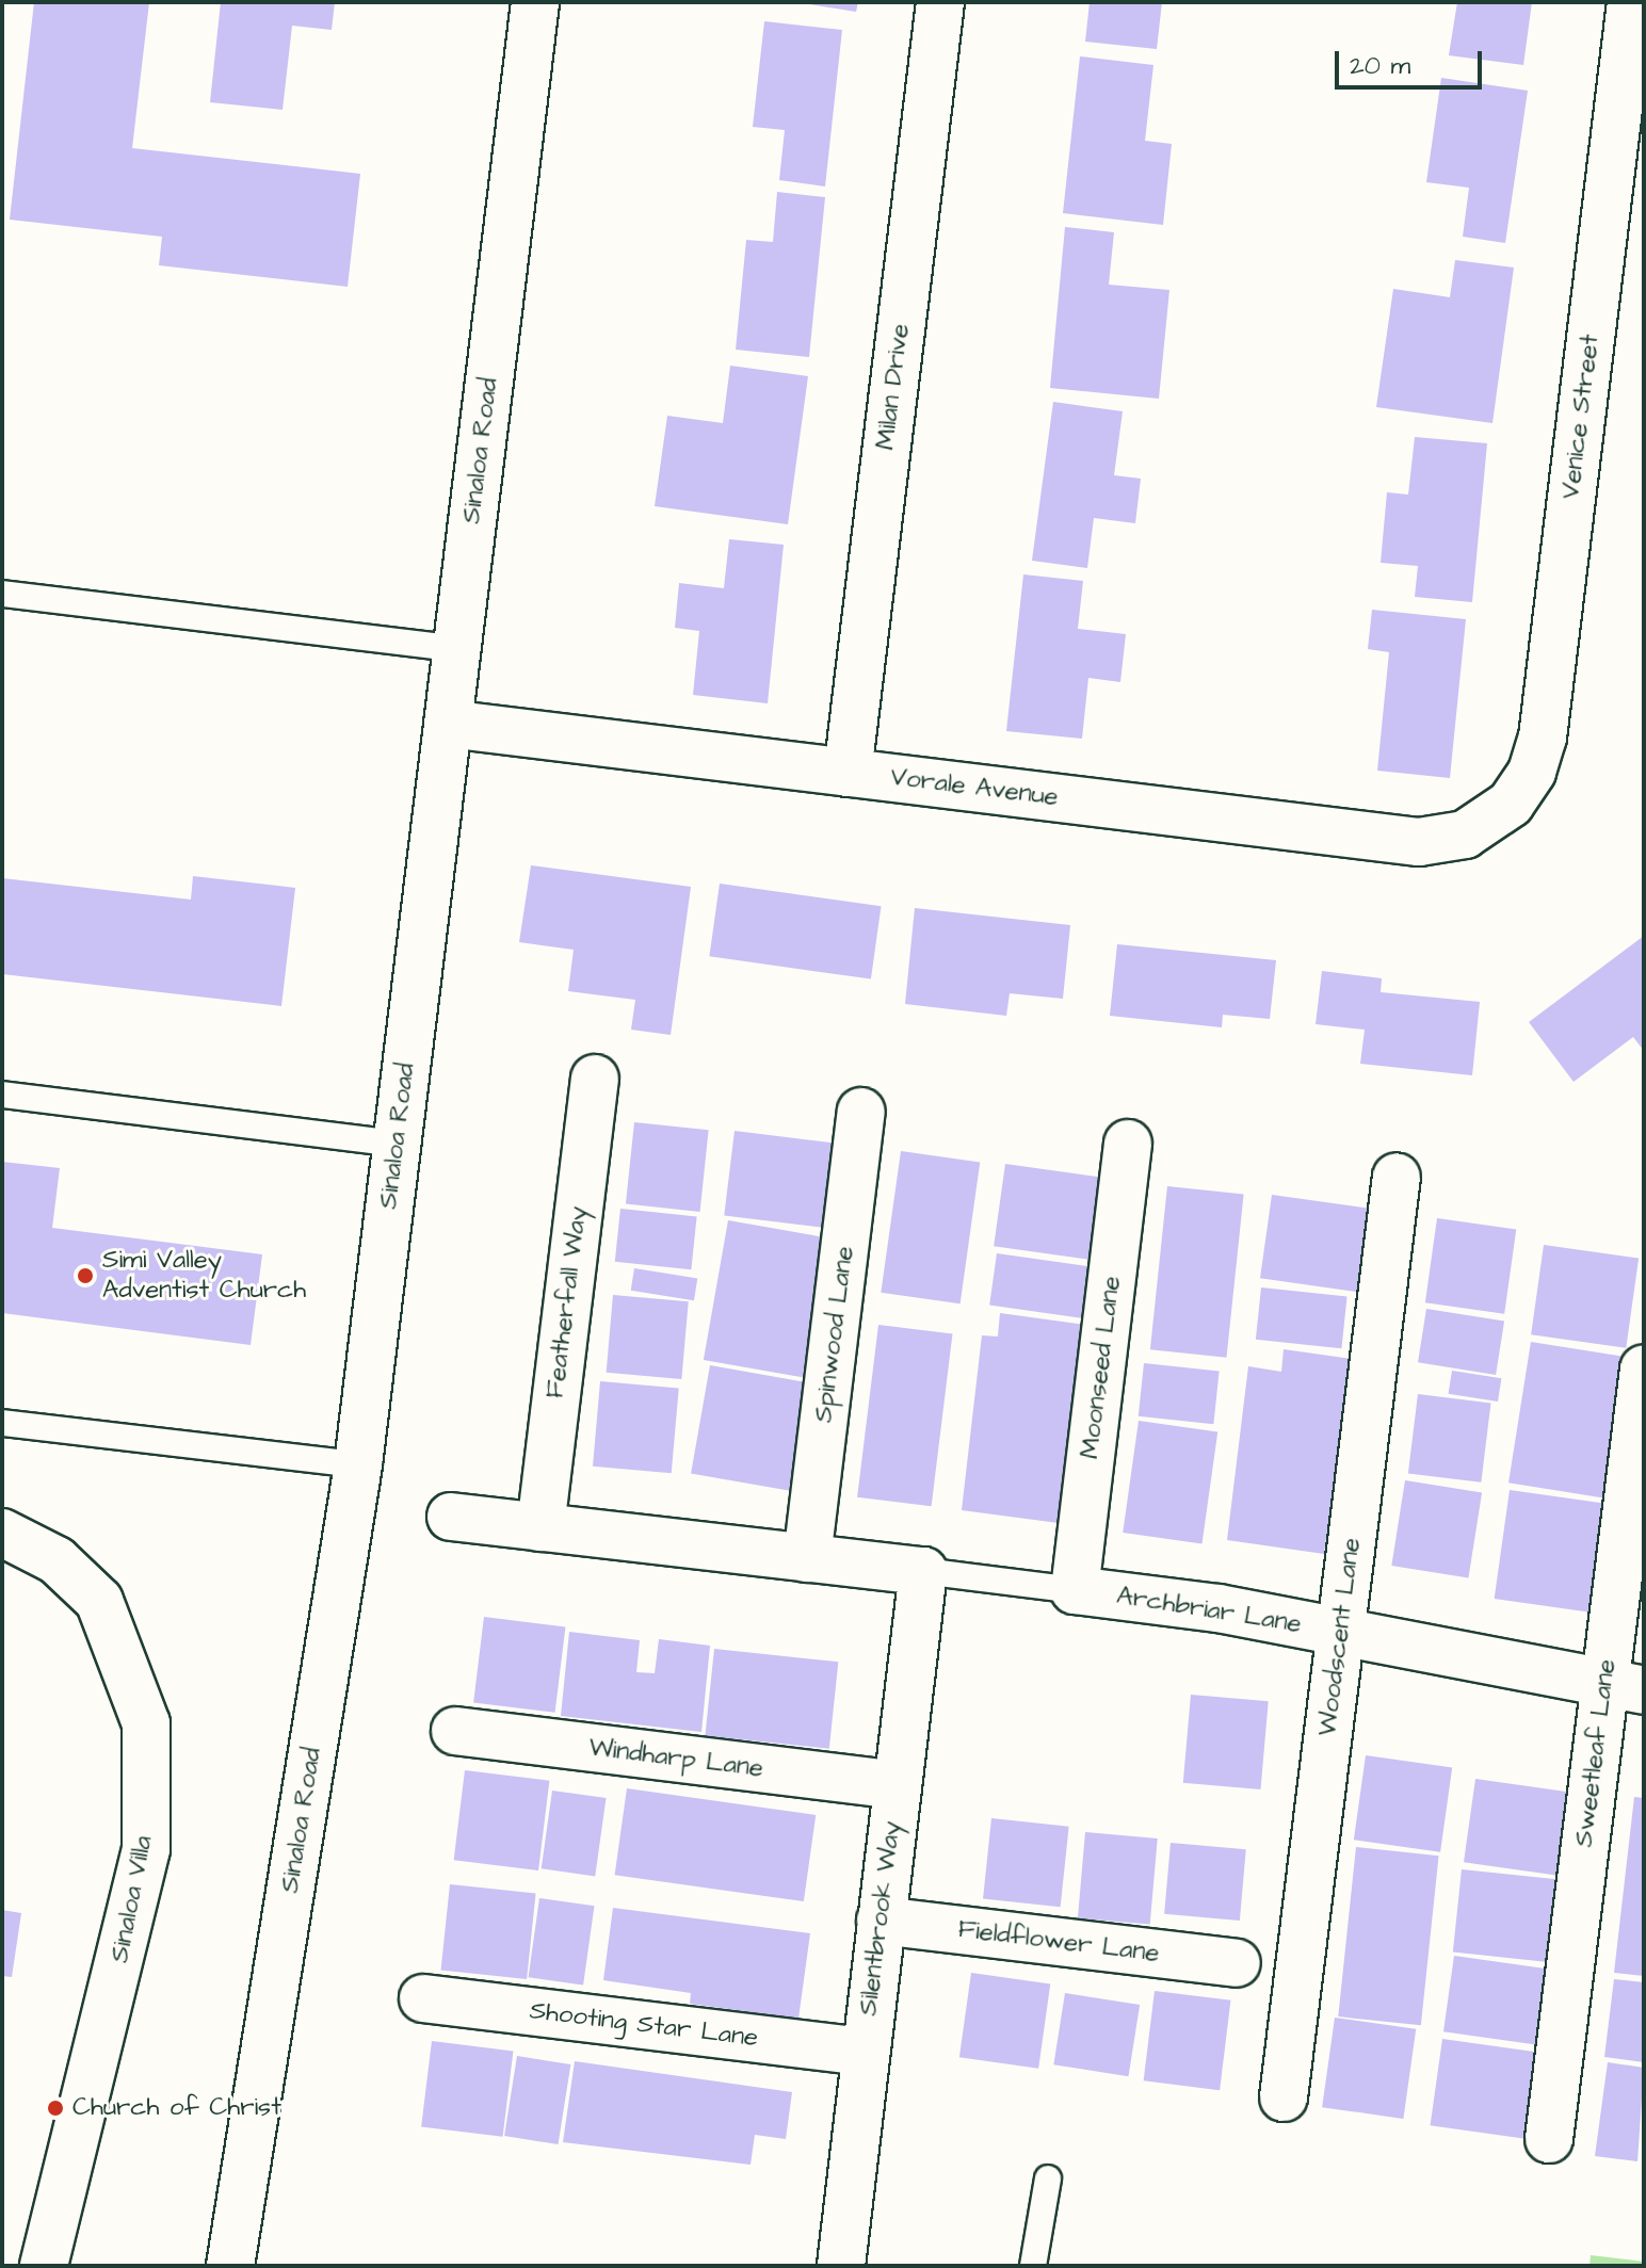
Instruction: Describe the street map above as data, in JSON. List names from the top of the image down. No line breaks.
{"streets":{"street":["Milan Drive","Venice Street","Sinaloa Road","Vorale Avenue","Featherfall Way","Spinwood Lane","Moonseed Lane","Archbriar Lane","Woodscent Lane","Sweetleaf Lane","Windharp Lane","Sinaloa Villa","Silentbrook Way","Fieldflower Lane","Shooting Star Lane"]},"crossings":[["Milan Drive","Vorale Avenue"],["Venice Street","Vorale Avenue"],["Sinaloa Road","Vorale Avenue"],["Moonseed Lane","Archbriar Lane"],["Archbriar Lane","Woodscent Lane"],["Archbriar Lane","Sweetleaf Lane"],["Windharp Lane","Silentbrook Way"],["Silentbrook Way","Fieldflower Lane"],["Silentbrook Way","Shooting Star Lane"]],"places":["Simi Valley Adventist Church","Church of Christ"],"scale_bar":"20 m"}
